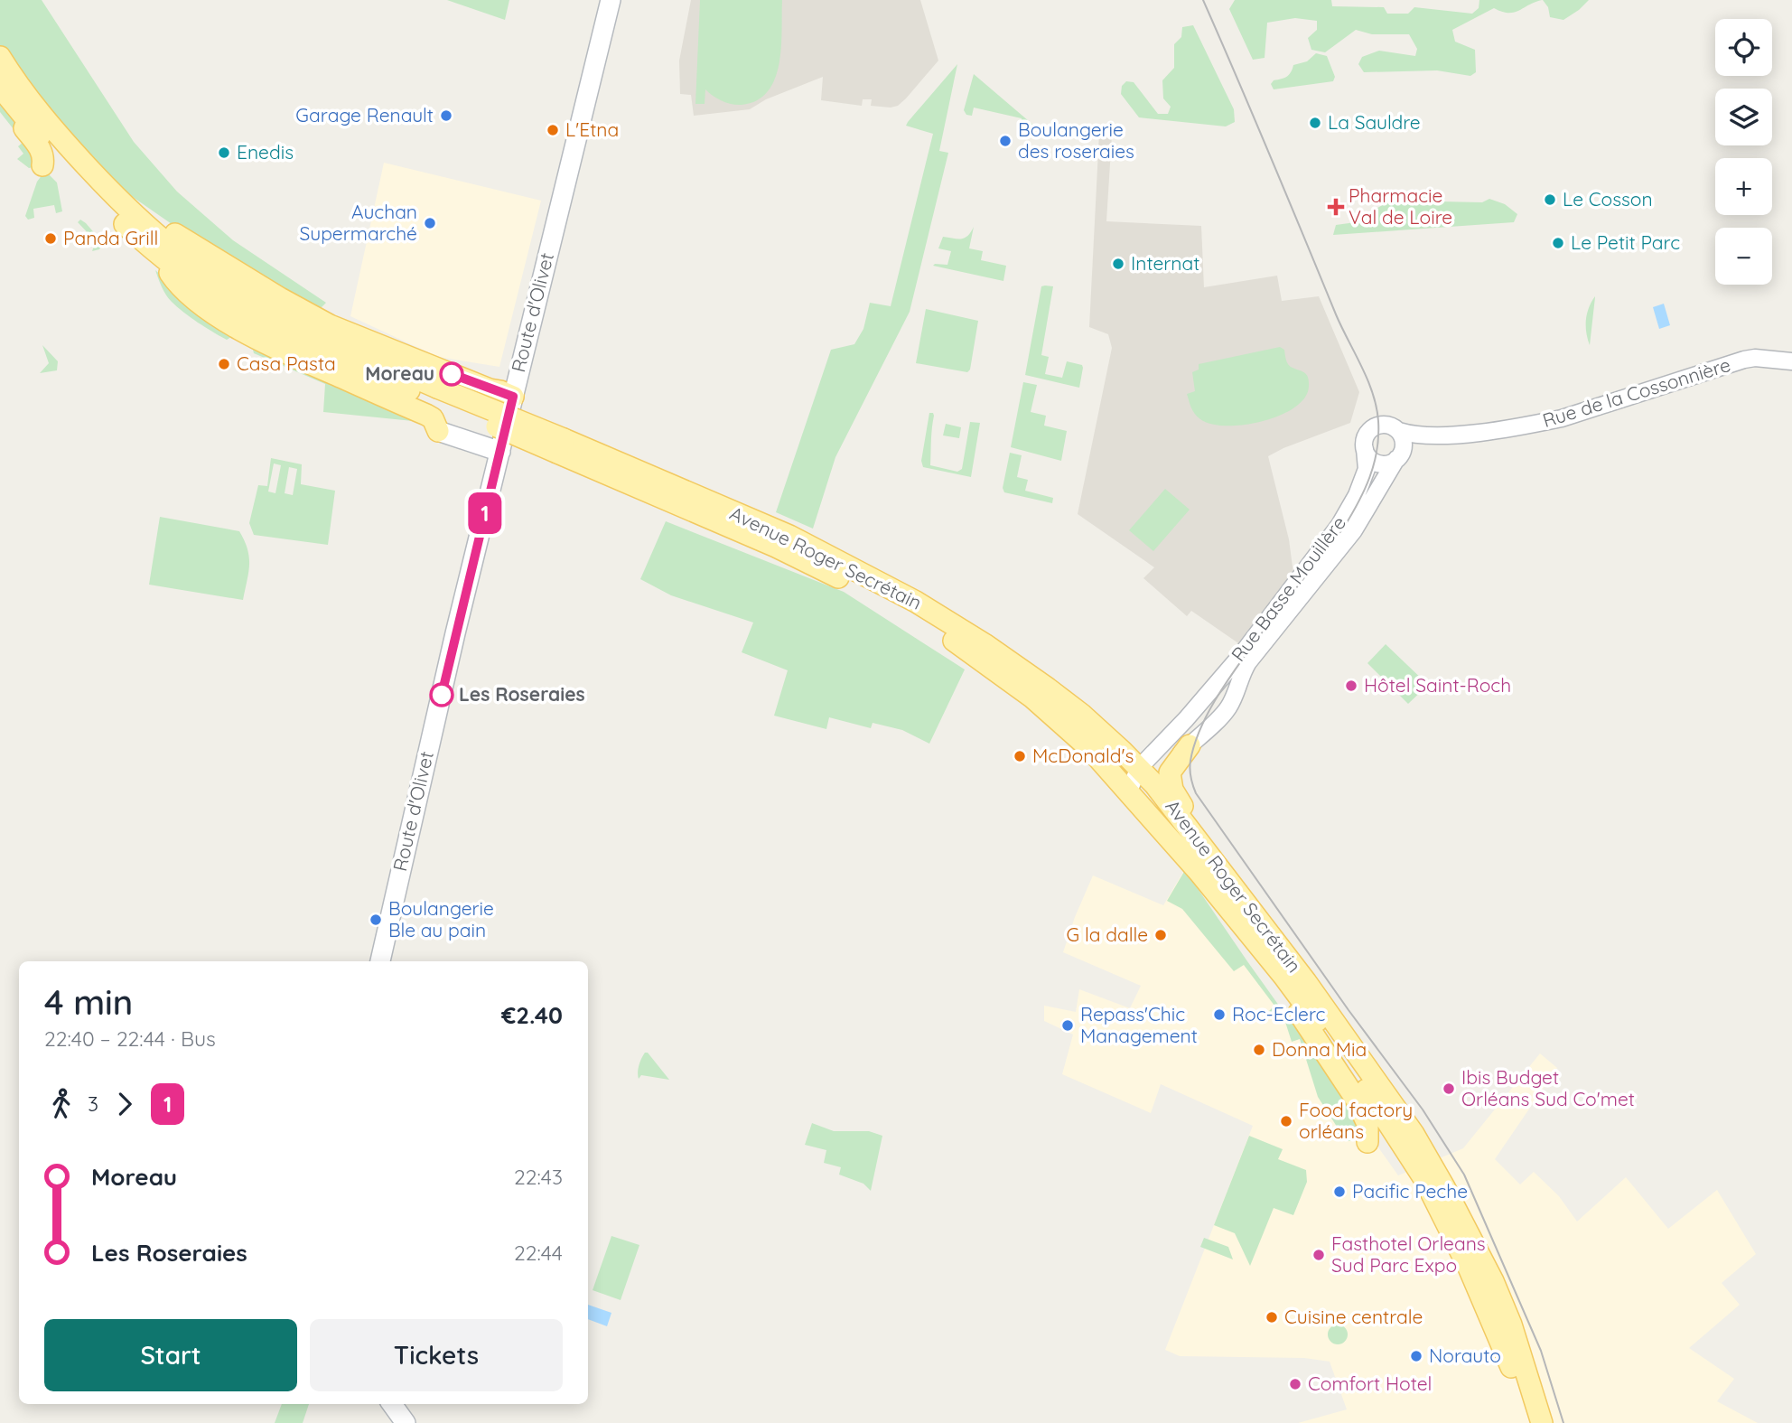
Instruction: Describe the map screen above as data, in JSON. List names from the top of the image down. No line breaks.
{"streets":{"main road":["Route d'Olivet","Avenue Roger Secrétain"],"street":["Rue de la Cossonnière","Rue Basse Mouillère"]},"crossings":[["Rue de la Cossonnière","Rue Basse Mouillère"],["Avenue Roger Secrétain","Rue Basse Mouillère"]],"places":{"other":["Garage Renault","La Sauldre","L'Etna","Boulangerie des roseraies","Enedis","Le Cosson","Auchan Supermarché","Panda Grill","Le Petit Parc","Internat","Casa Pasta","Moreau","Hôtel Saint-Roch","Les Roseraies","McDonald's","Boulangerie Ble au pain","G la dalle","Roc-Eclerc","Repass'Chic Management","Donna Mia","Ibis Budget Orléans Sud Co'met","Food factory orléans","Pacific Peche","Fasthotel Orleans Sud Parc Expo","Cuisine centrale","Norauto","Comfort Hotel"],"health":["Pharmacie Val de Loire"]},"lines":["bus line 1"],"page":{"on_map":"1","map_buttons":["+","−"],"heading":["4 min","22:40 – 22:44 · Bus","€2.40"],"legs":["3","1"],"list":[{"name":"Moreau","value":"22:43"},{"name":"Les Roseraies","value":"22:44"}],"buttons":["Start","Tickets"]}}
